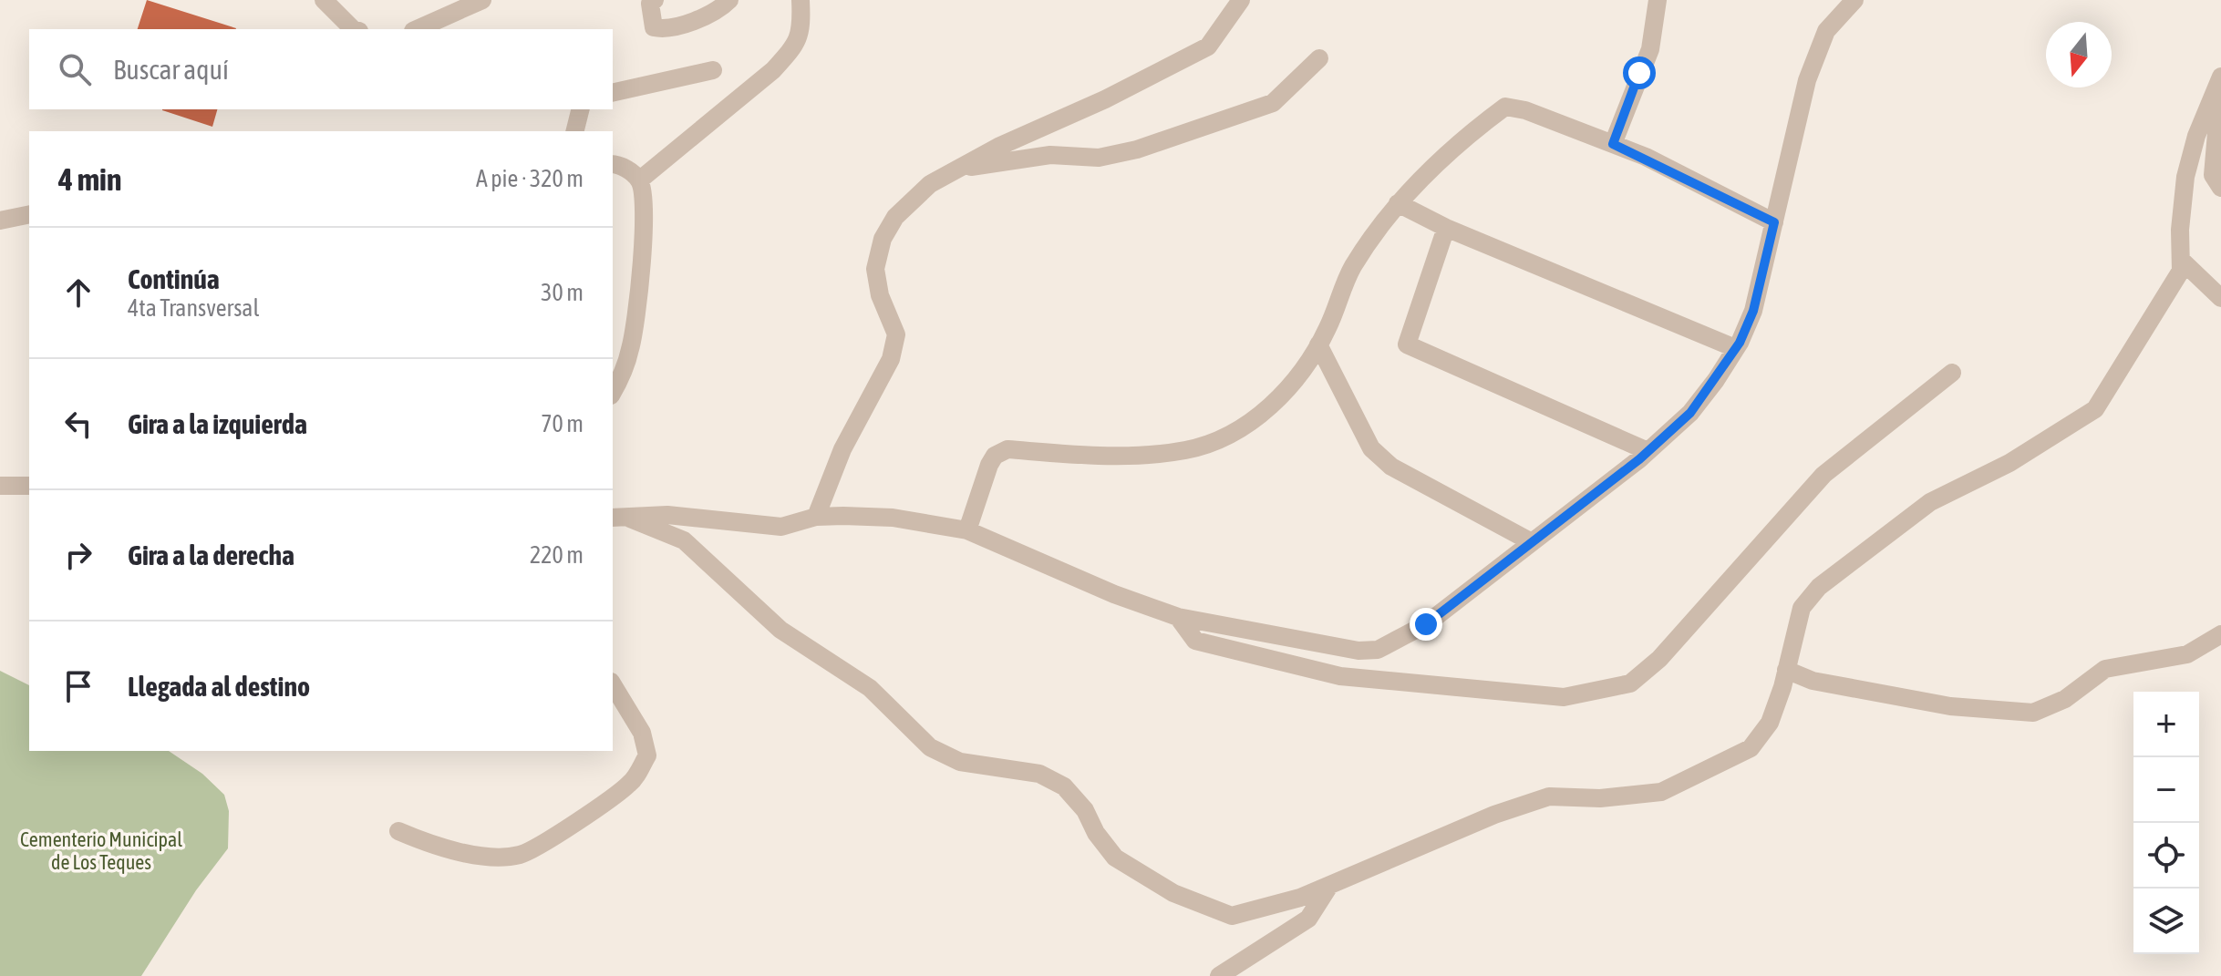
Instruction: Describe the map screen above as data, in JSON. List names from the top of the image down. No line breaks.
{"parks":["Cementerio Municipal de Los Teques"],"north":"bottom","page":{"search":"Buscar aquí","heading":["4 min","A pie · 320 m"],"list":[["Continúa","4ta Transversal","30 m"],["Gira a la izquierda","70 m"],["Gira a la derecha","220 m"],"Llegada al destino"],"map_buttons":["+","−"]}}
